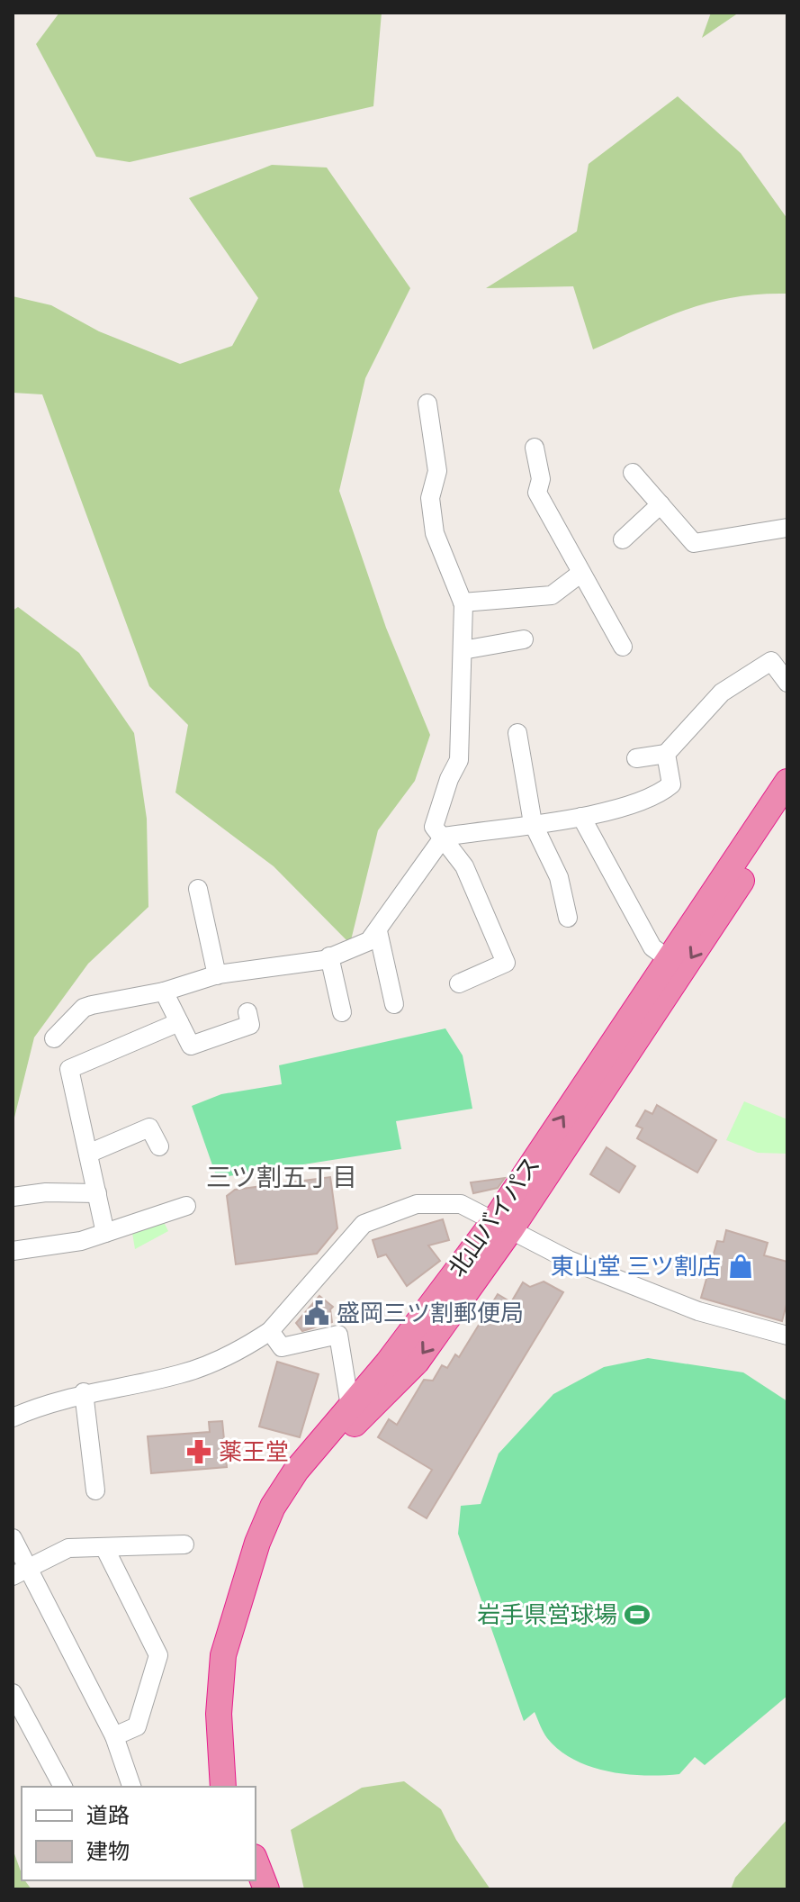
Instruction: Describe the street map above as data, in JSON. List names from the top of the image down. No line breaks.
{"streets":{"highway":["北山バイパス"]},"districts":["三ツ割五丁目"],"places":{"shop":["東山堂 三ツ割店"],"public building":["盛岡三ツ割郵便局"],"pharmacy":["薬王堂"],"sports":["岩手県営球場"]},"legend":["道路","建物"]}
